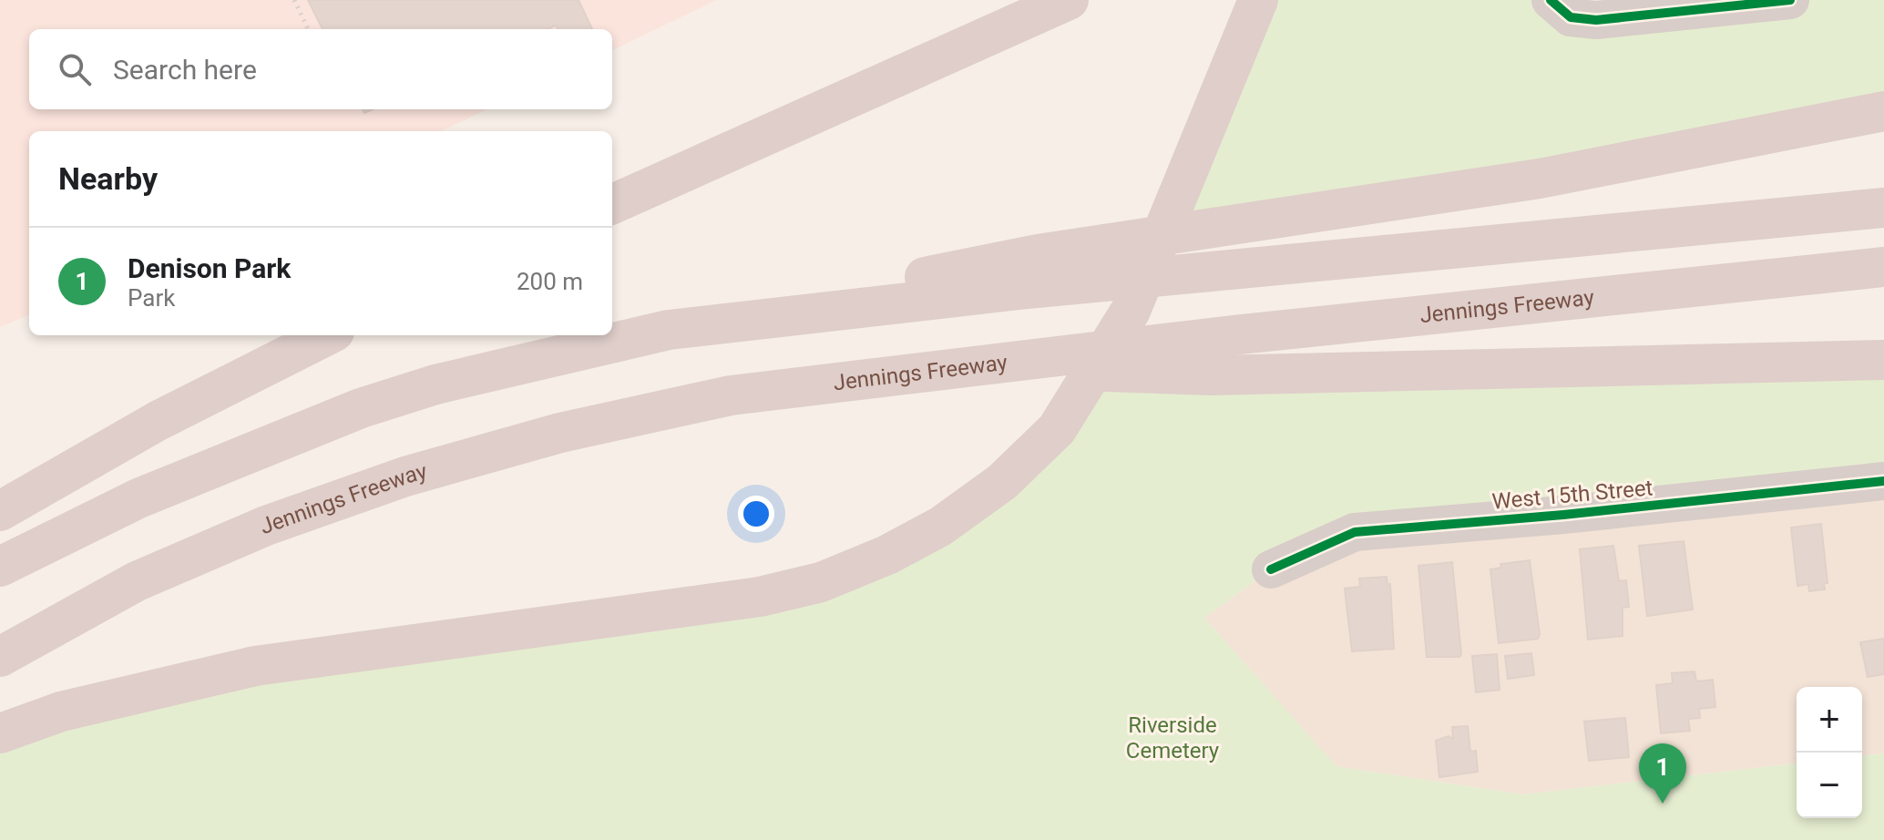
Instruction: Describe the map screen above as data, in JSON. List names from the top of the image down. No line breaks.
{"streets":{"highway":["Jennings Freeway"],"street":["West 15th Street"]},"parks":["Riverside Cemetery"],"page":{"search":"Search here","heading":"Nearby","list":[{"mark":"1","name":"Denison Park","note":"Park","value":"200 m"}],"map_buttons":["+","−"],"pins":"1"}}
